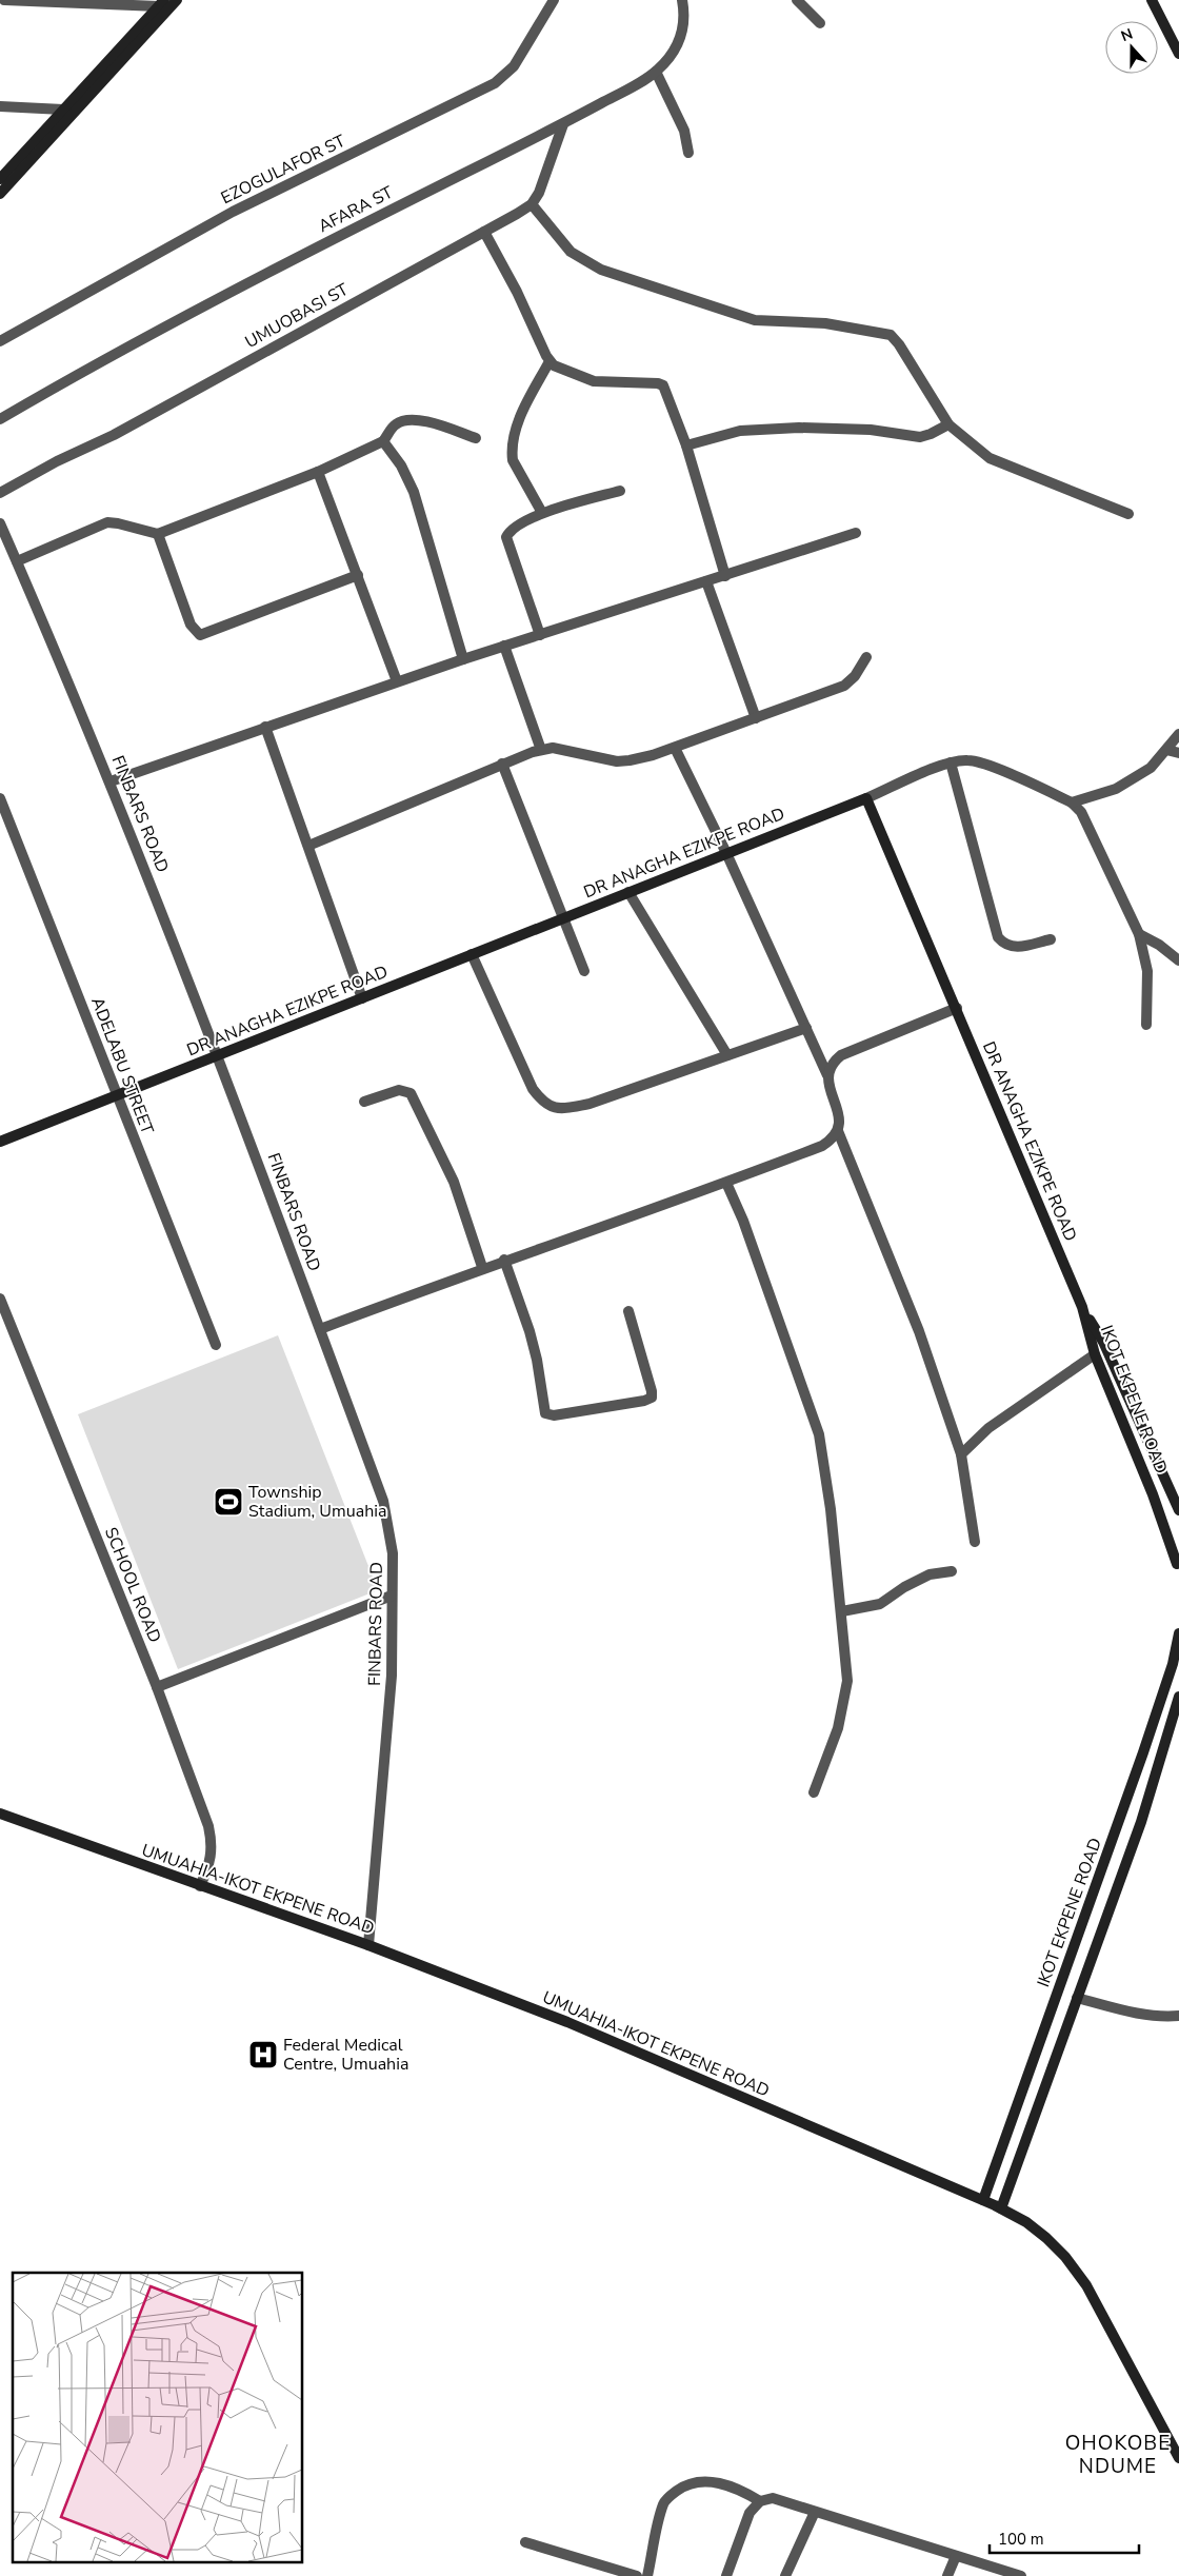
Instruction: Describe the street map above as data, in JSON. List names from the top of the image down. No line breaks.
{"streets":{"street":["EZOGULAFOR ST","AFARA ST","UMUOBASI ST","FINBARS ROAD","DR ANAGHA EZIKPE ROAD","ADELABU STREET","IKOT EKPENE ROAD","SCHOOL ROAD","UMUAHIA-IKOT EKPENE ROAD"]},"crossings":[["FINBARS ROAD","DR ANAGHA EZIKPE ROAD"],["FINBARS ROAD","UMUAHIA-IKOT EKPENE ROAD"],["DR ANAGHA EZIKPE ROAD","ADELABU STREET"],["DR ANAGHA EZIKPE ROAD","IKOT EKPENE ROAD"],["IKOT EKPENE ROAD","UMUAHIA-IKOT EKPENE ROAD"],["SCHOOL ROAD","UMUAHIA-IKOT EKPENE ROAD"]],"districts":["OHOKOBE NDUME"],"places":{"sports":["Township Stadium, Umuahia"],"hospital":["Federal Medical Centre, Umuahia"]},"scale_bar":"100 m","north":"top"}
